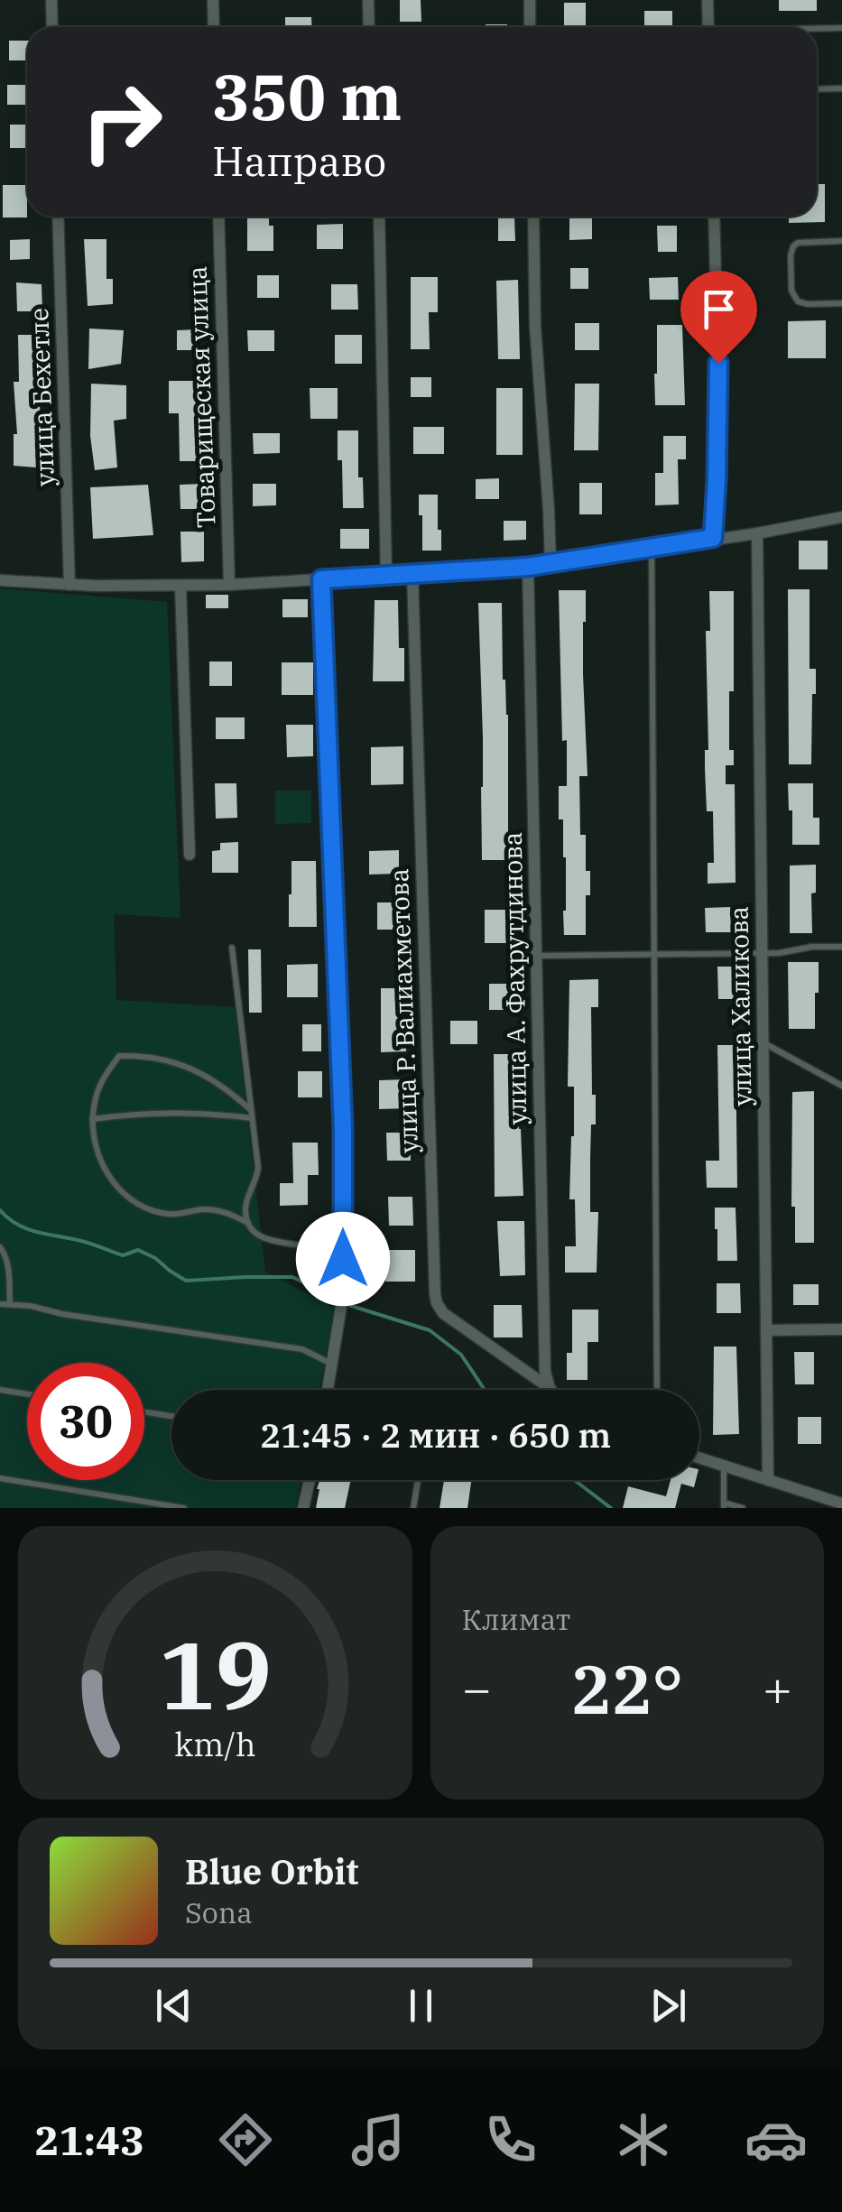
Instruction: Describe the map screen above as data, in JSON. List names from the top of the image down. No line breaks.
{"streets":{"street":["улица Бехетле","Товарищеская улица","улица А. Фахрутдинова","улица Халикова","улица Р. Валиахметова"]},"crossings":[["улица А. Фахрутдинова","улица Р. Валиахметова"]],"page":{"turn":["350 m","Направо"],"limit":"30","trip":"21:45 · 2 мин · 650 m","tile":"Климат","heat":["−","22°","+"],"song":["Blue Orbit","Sona"],"tabs":"21:43","gauge":["19","km/h"]}}
